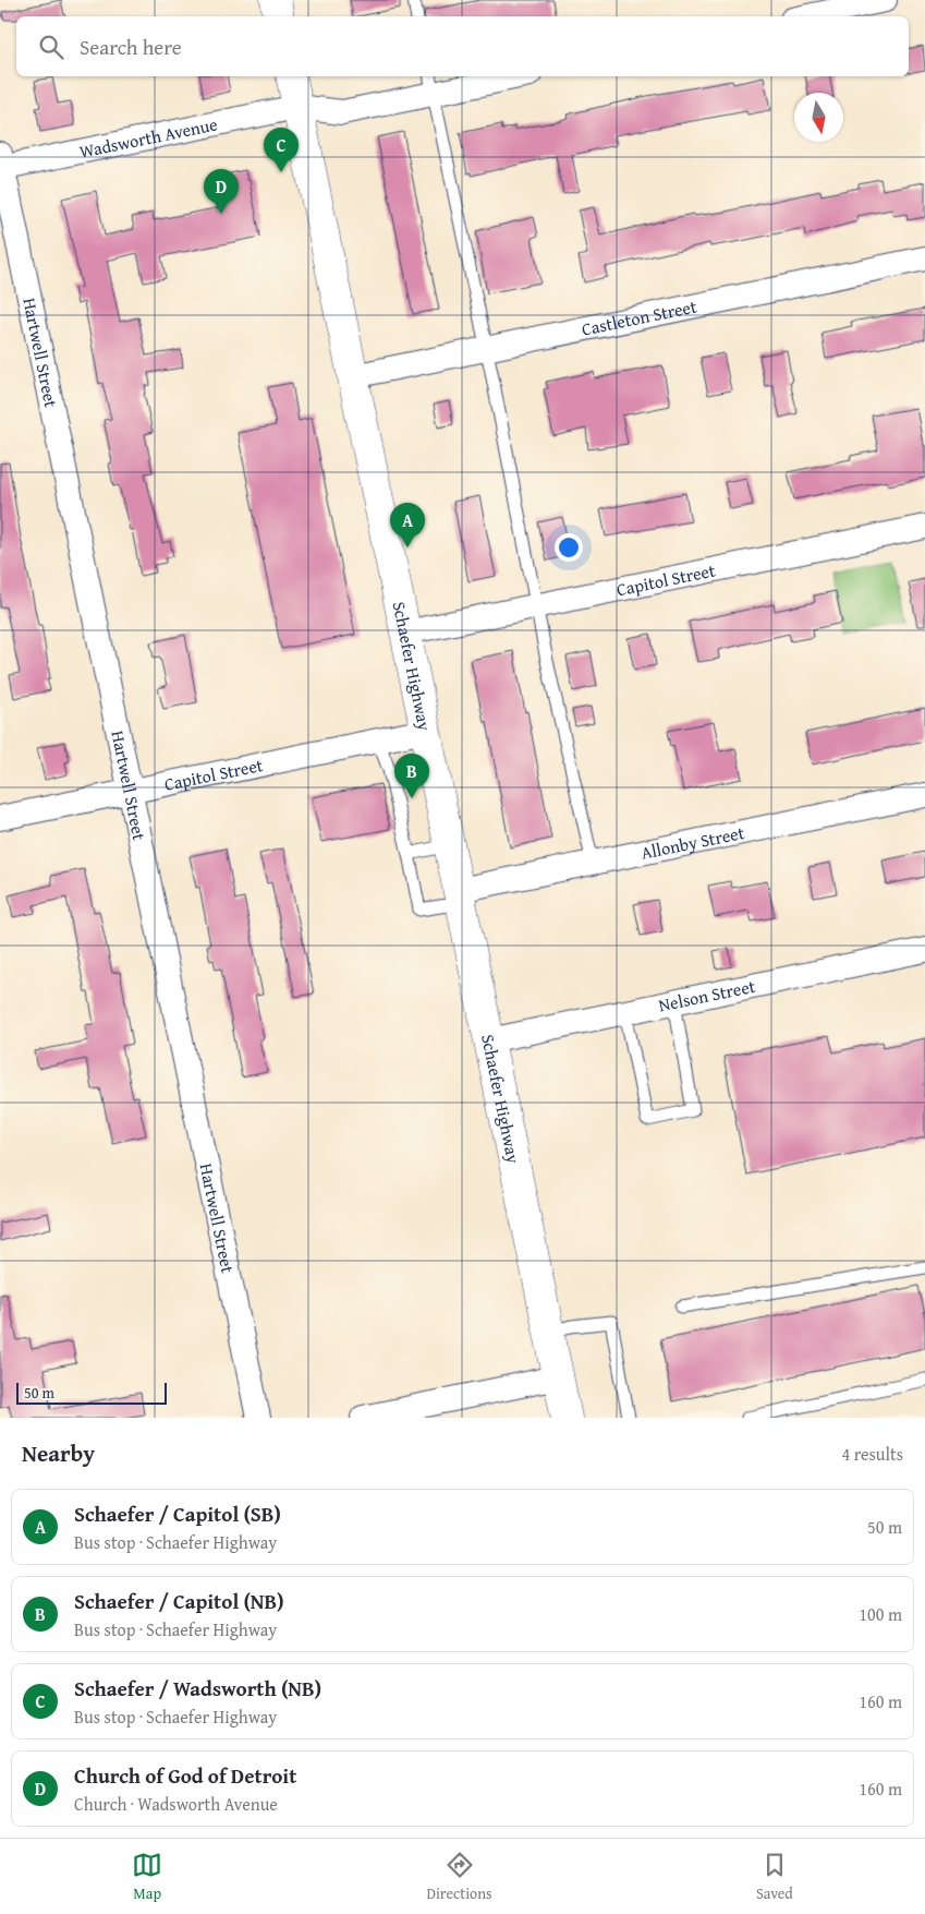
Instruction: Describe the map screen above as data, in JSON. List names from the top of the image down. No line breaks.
{"streets":{"street":["Wadsworth Avenue","Castleton Street","Hartwell Street","Capitol Street","Schaefer Highway","Allonby Street","Nelson Street"]},"crossings":[["Wadsworth Avenue","Hartwell Street"],["Wadsworth Avenue","Schaefer Highway"],["Castleton Street","Schaefer Highway"],["Hartwell Street","Capitol Street"],["Capitol Street","Schaefer Highway"],["Schaefer Highway","Allonby Street"],["Schaefer Highway","Nelson Street"]],"scale_bar":"50 m","north":"bottom","page":{"search":"Search here","pins":["C","D","A","B"],"scale":"50 m","heading":["Nearby","4 results"],"list":[{"mark":"A","name":"Schaefer / Capitol (SB)","note":"Bus stop · Schaefer Highway","value":"50 m"},{"mark":"B","name":"Schaefer / Capitol (NB)","note":"Bus stop · Schaefer Highway","value":"100 m"},{"mark":"C","name":"Schaefer / Wadsworth (NB)","note":"Bus stop · Schaefer Highway","value":"160 m"},{"mark":"D","name":"Church of God of Detroit","note":"Church · Wadsworth Avenue","value":"160 m"}],"nav":["Map","Directions","Saved"]}}
